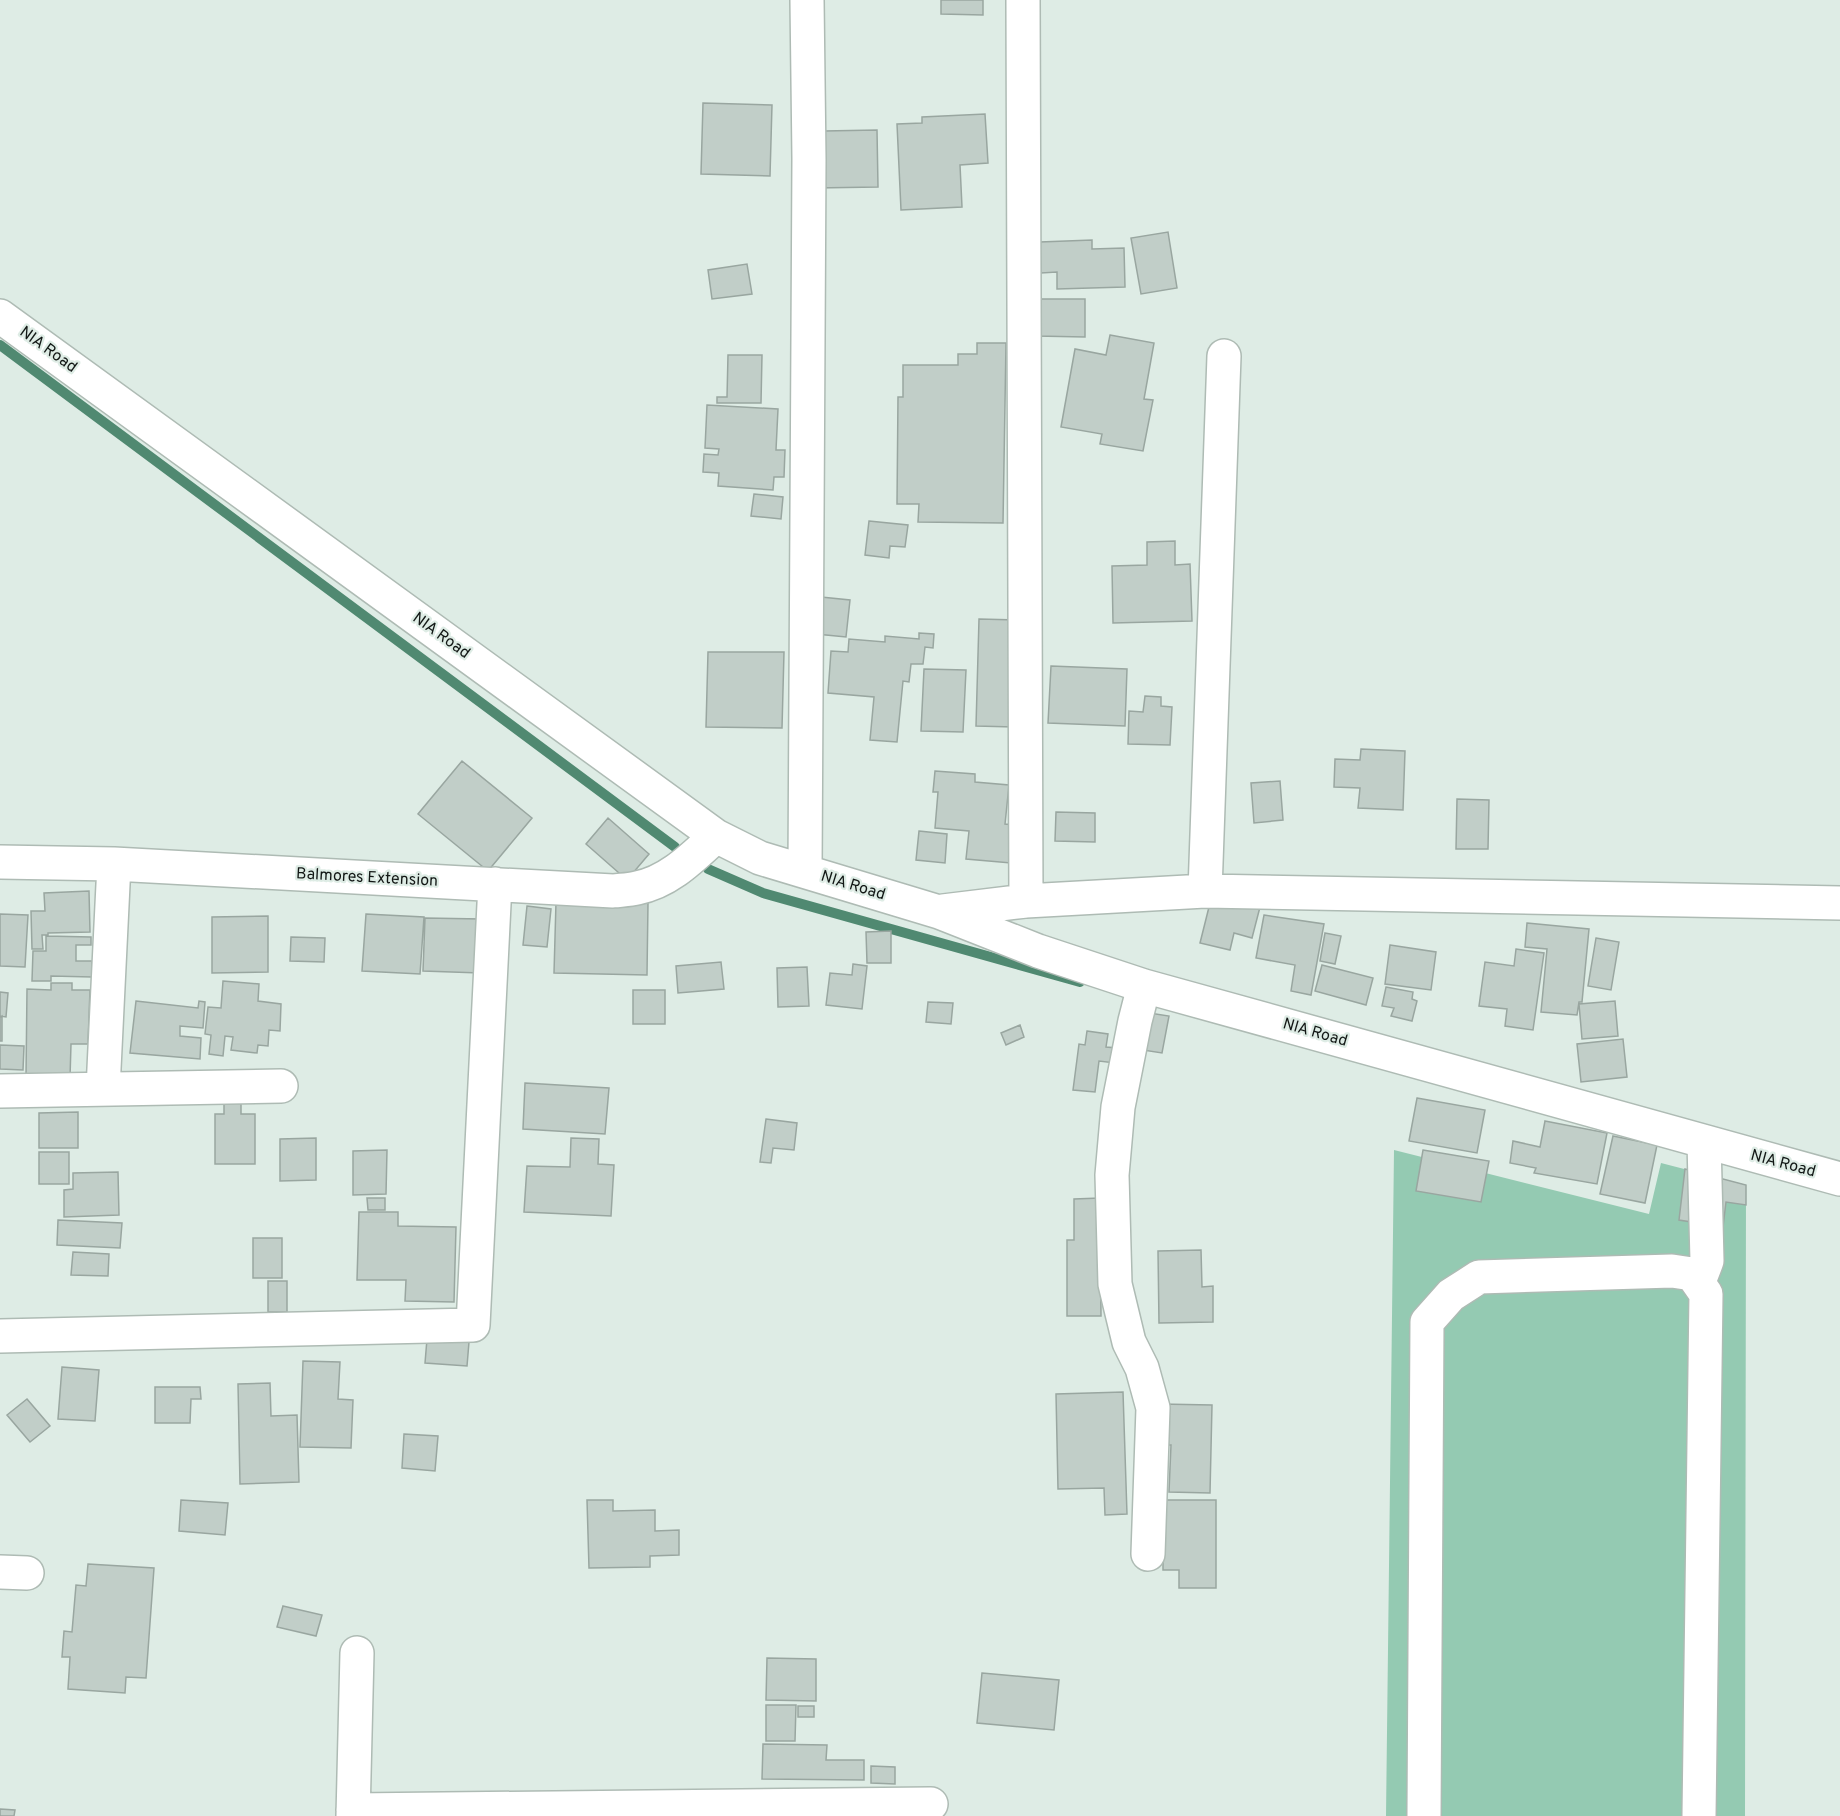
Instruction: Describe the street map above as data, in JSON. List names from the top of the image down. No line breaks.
{"streets":{"street":["NIA Road","Balmores Extension"]},"crossings":[["NIA Road","Balmores Extension"]]}
